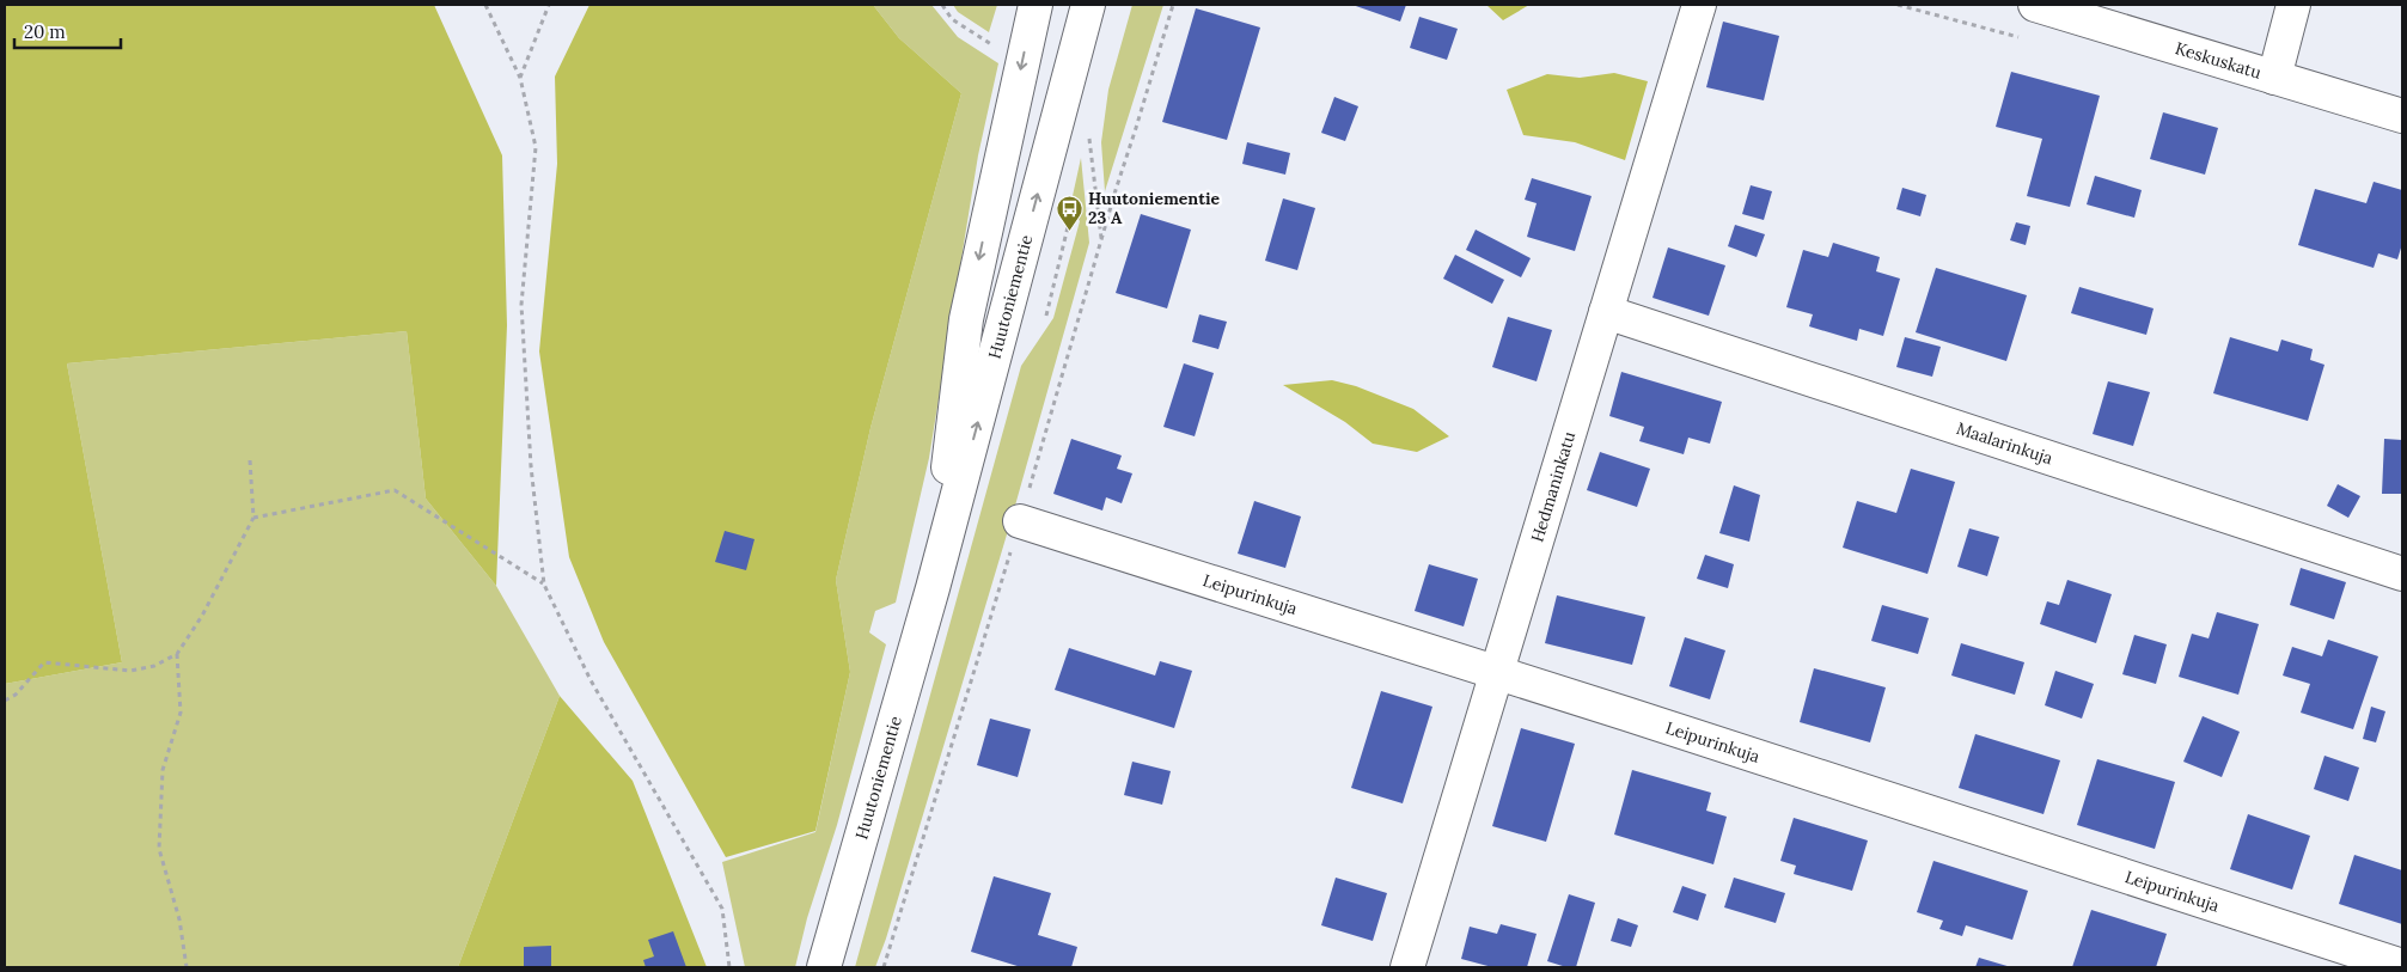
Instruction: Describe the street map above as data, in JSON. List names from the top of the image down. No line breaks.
{"streets":{"street":["Keskuskatu","Huutoniementie","Maalarinkuja","Hedmaninkatu","Leipurinkuja"]},"crossings":[["Maalarinkuja","Hedmaninkatu"],["Hedmaninkatu","Leipurinkuja"]],"places":{"bus stop":["Huutoniementie 23 A"]},"scale_bar":"20 m"}
